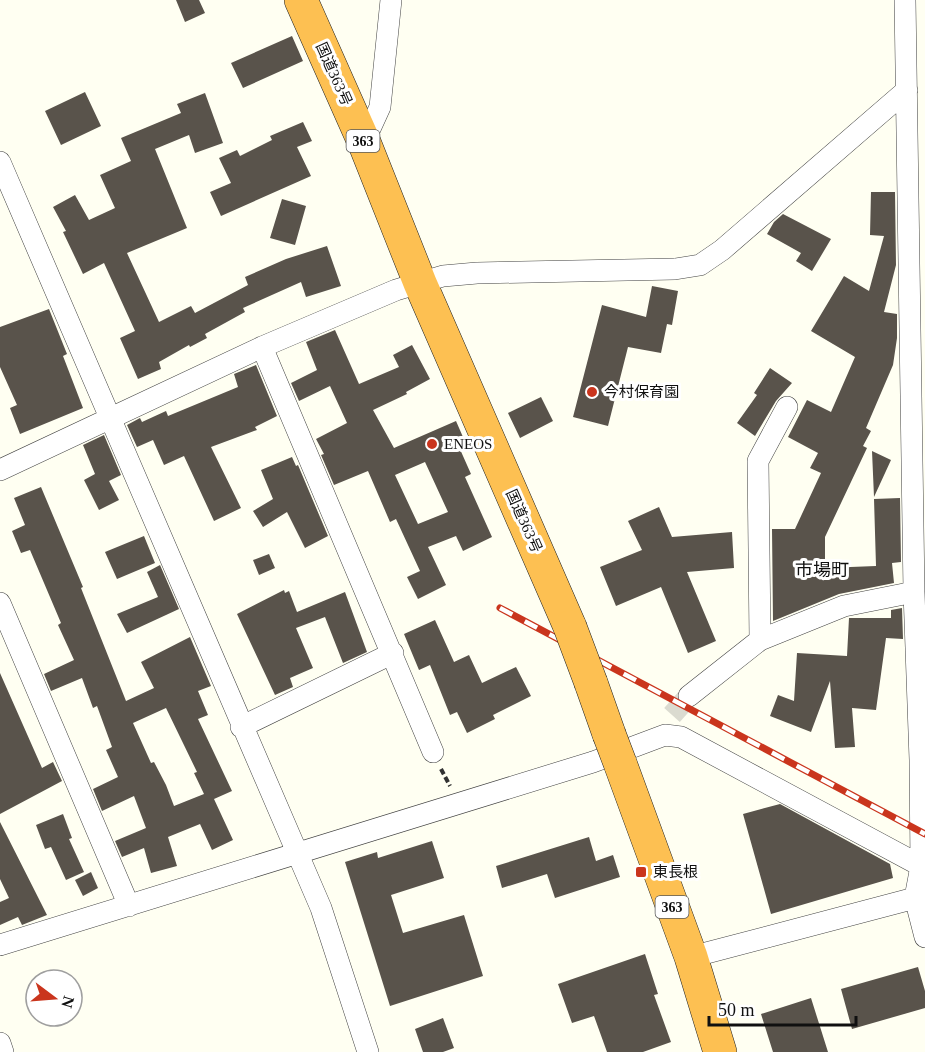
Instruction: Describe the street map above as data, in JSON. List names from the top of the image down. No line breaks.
{"streets":{"highway":["国道363号","363"]},"districts":["市場町"],"places":{"other":["今村保育園","ENEOS"],"transit":["東長根"]},"scale_bar":"50 m","north":"right"}
